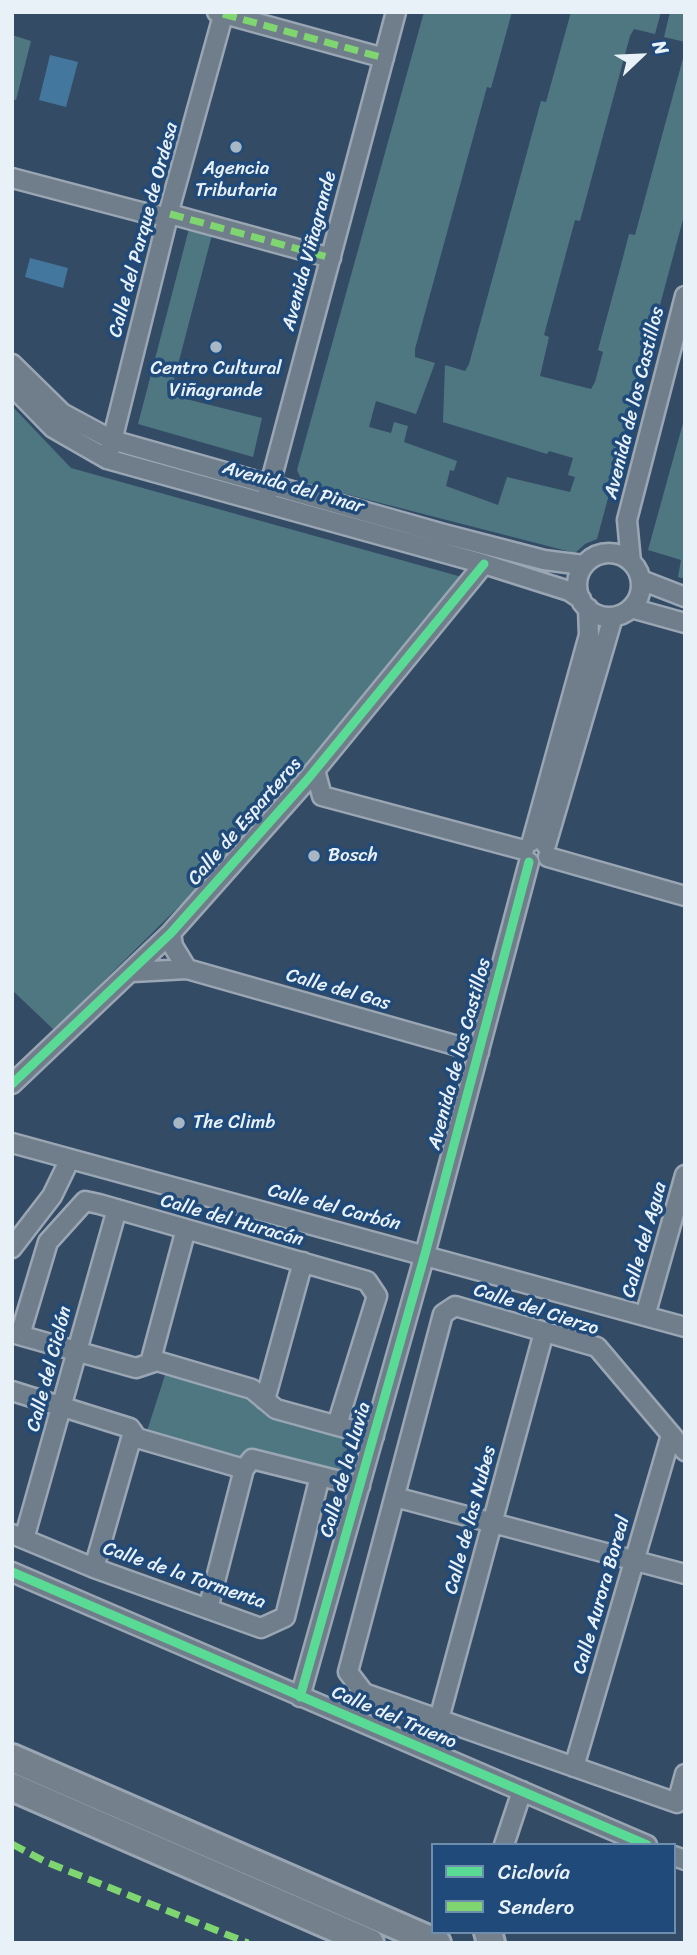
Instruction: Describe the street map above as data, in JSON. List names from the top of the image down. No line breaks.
{"streets":{"street":["Calle del Parque de Ordesa","Avenida Viñagrande","Avenida de los Castillos","Avenida del Pinar","Calle de Esparteros","Calle del Gas","Calle del Carbón","Calle del Huracán","Calle del Agua","Calle del Cierzo","Calle del Ciclón","Calle de la Lluvia","Calle de las Nubes","Calle de la Tormenta","Calle Aurora Boreal","Calle del Trueno"]},"crossings":[["Calle del Parque de Ordesa","Avenida del Pinar"],["Avenida Viñagrande","Avenida del Pinar"],["Avenida de los Castillos","Avenida del Pinar"],["Avenida de los Castillos","Calle del Gas"],["Avenida de los Castillos","Calle del Carbón"],["Avenida de los Castillos","Calle de la Lluvia"],["Avenida del Pinar","Calle de Esparteros"],["Calle de Esparteros","Calle del Gas"],["Calle del Carbón","Calle del Agua"],["Calle del Carbón","Calle de la Lluvia"],["Calle del Huracán","Calle del Ciclón"],["Calle del Cierzo","Calle de las Nubes"],["Calle del Cierzo","Calle Aurora Boreal"],["Calle del Cierzo","Calle del Trueno"],["Calle del Ciclón","Calle de la Tormenta"],["Calle de la Lluvia","Calle del Trueno"],["Calle de las Nubes","Calle del Trueno"],["Calle Aurora Boreal","Calle del Trueno"]],"places":["Agencia Tributaria","Centro Cultural Viñagrande","Bosch","The Climb"],"legend":["Ciclovía","Sendero"],"north":"top right"}
